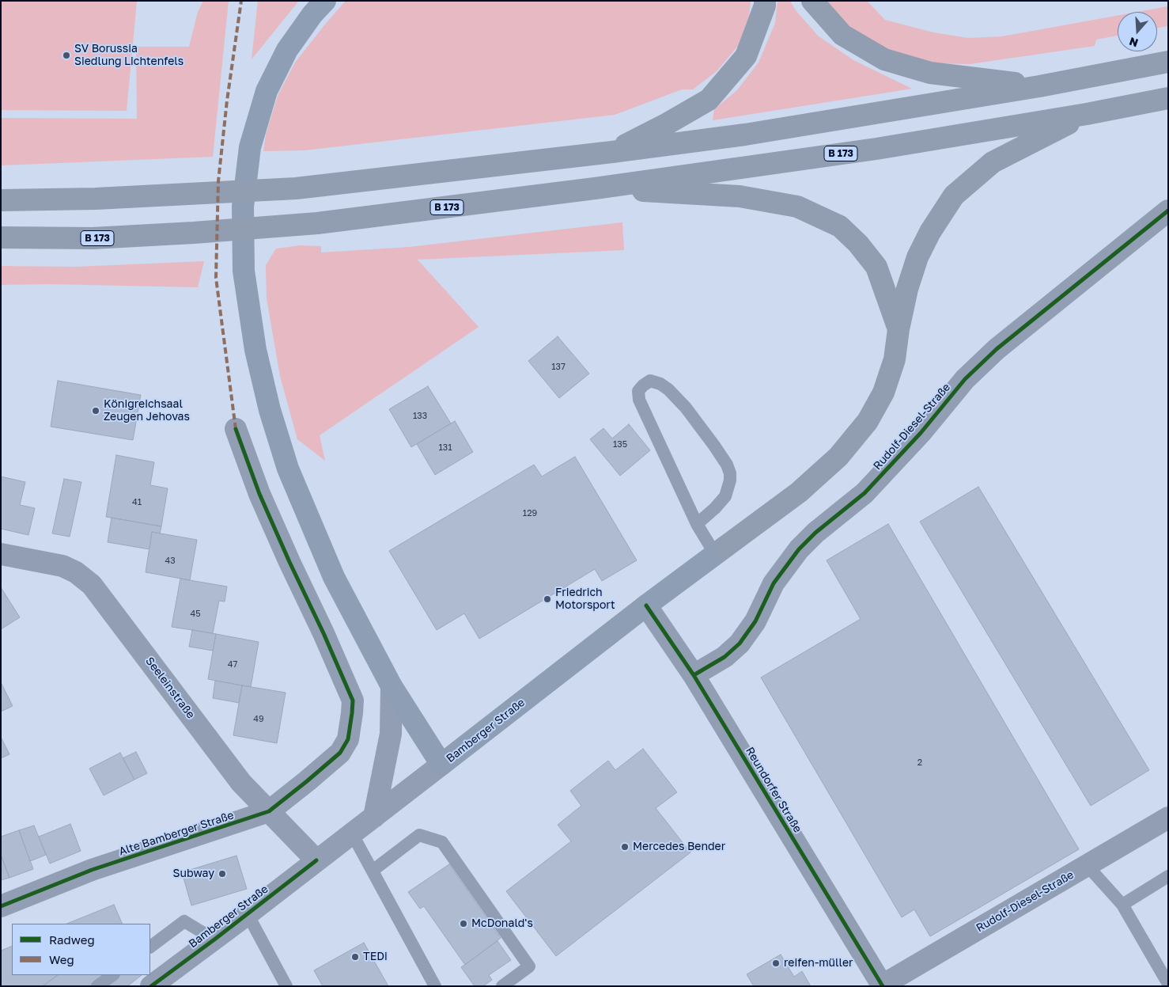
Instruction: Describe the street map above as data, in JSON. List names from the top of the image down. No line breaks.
{"streets":{"highway":["B 173"],"main road":["Bamberger Straße"],"street":["Rudolf-Diesel-Straße","Seeleinstraße","Reundorfer Straße","Alte Bamberger Straße"]},"crossings":[["Rudolf-Diesel-Straße","Reundorfer Straße"],["Seeleinstraße","Bamberger Straße"],["Seeleinstraße","Alte Bamberger Straße"],["Bamberger Straße","Reundorfer Straße"]],"places":["SV Borussia Siedlung Lichtenfels","Königreichsaal Zeugen Jehovas","Friedrich Motorsport","Mercedes Bender","Subway","McDonald's","TEDi","reifen-müller"],"house_numbers":["137","133","135","131","41","129","43","45","47","49","2"],"legend":["Radweg","Weg"],"north":"bottom"}
